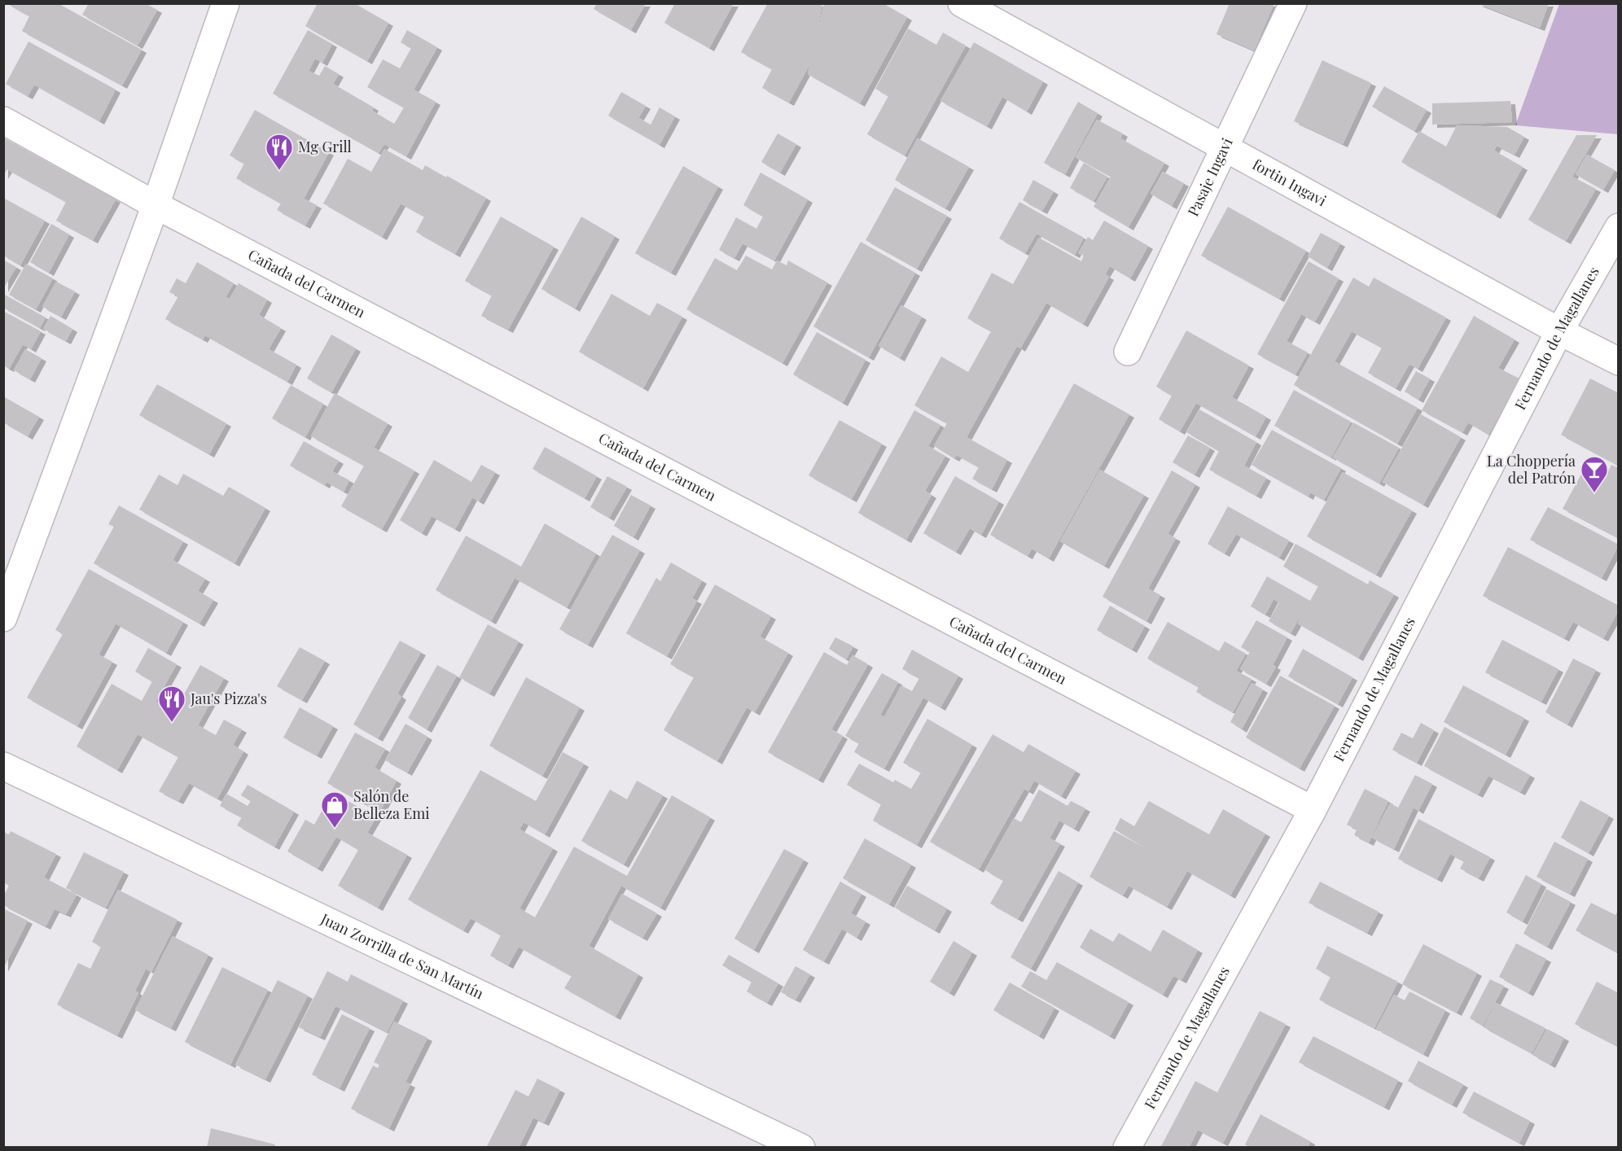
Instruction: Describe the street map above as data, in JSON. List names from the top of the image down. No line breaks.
{"streets":{"street":["Pasaje Ingavi","fortin Ingavi","Cañada del Carmen","Fernando de Magallanes","Juan Zorrilla de San Martín"]},"crossings":[["Pasaje Ingavi","fortin Ingavi"],["fortin Ingavi","Fernando de Magallanes"],["Cañada del Carmen","Fernando de Magallanes"]],"places":{"restaurant":["Mg Grill","Jau's Pizza's"],"bar":["La Choppería del Patrón"],"shop":["Salón de Belleza Emi"]}}
